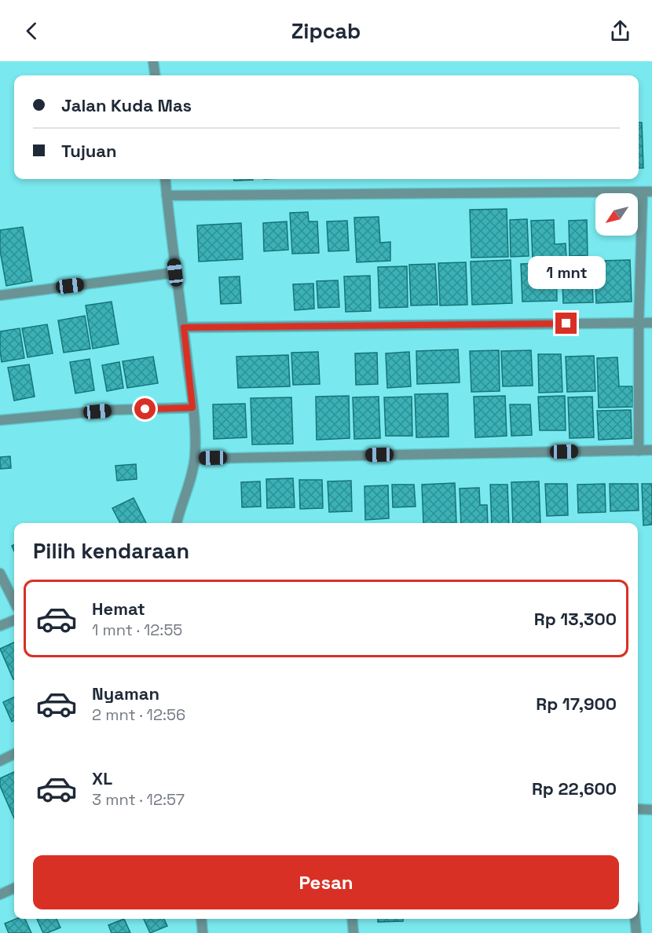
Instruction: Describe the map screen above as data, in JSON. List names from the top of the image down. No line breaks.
{"north":"bottom left","page":{"header":"Zipcab","banner":["Jalan Kuda Mas","Tujuan"],"bubble":"1 mnt","heading":"Pilih kendaraan","list":[{"name":"Hemat","note":"1 mnt · 12:55","value":"Rp 13,300"},{"name":"Nyaman","note":"2 mnt · 12:56","value":"Rp 17,900"},{"name":"XL","note":"3 mnt · 12:57","value":"Rp 22,600"}],"buttons":"Pesan"}}
